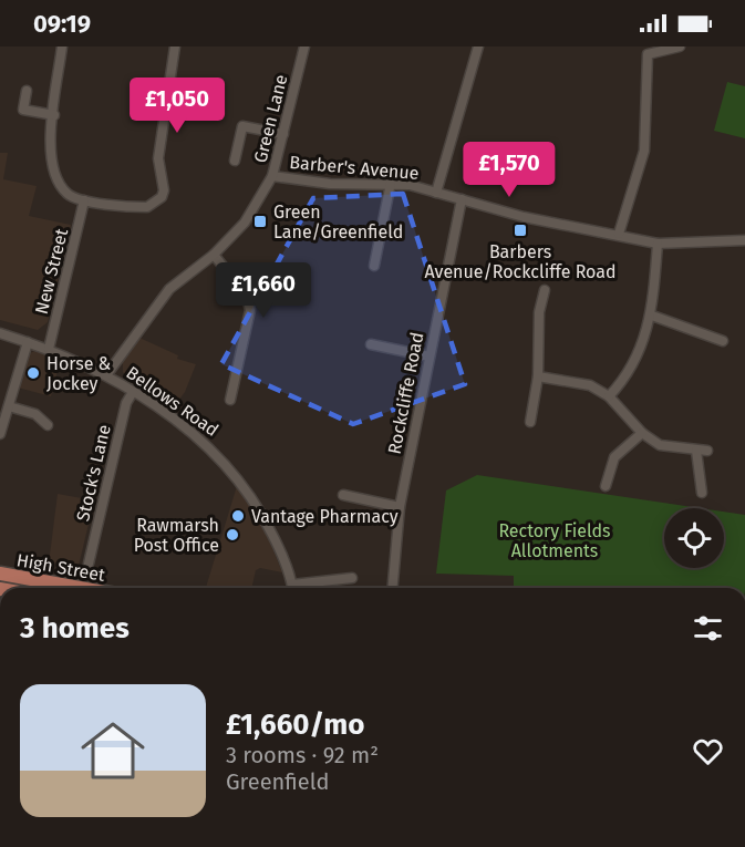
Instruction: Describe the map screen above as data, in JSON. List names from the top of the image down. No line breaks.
{"streets":{"main road":["High Street"],"street":["Green Lane","Barber's Avenue","New Street","Rockcliffe Road","Bellows Road","Stock's Lane"]},"crossings":[["Green Lane","Barber's Avenue"],["Green Lane","Bellows Road"],["Barber's Avenue","Rockcliffe Road"],["New Street","Bellows Road"],["Bellows Road","Stock's Lane"]],"parks":["Rectory Fields Allotments"],"places":{"transit":["Green Lane/Greenfield","Barbers Avenue/Rockcliffe Road"],"other":["Horse & Jockey","Vantage Pharmacy","Rawmarsh Post Office"]},"page":{"status":"09:19","price":["£1,050","£1,570","£1,660"],"heading":"3 homes","list":[{"name":"£1,660/mo","note":"3 rooms · 92 m² · Greenfield"}]}}
